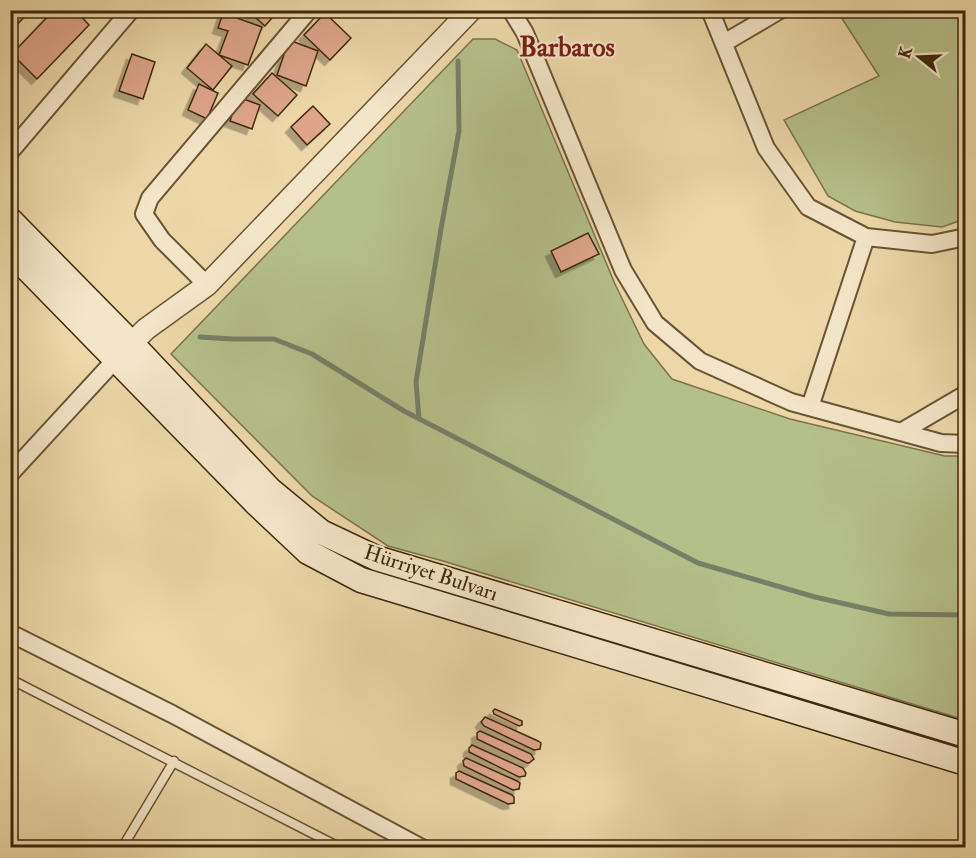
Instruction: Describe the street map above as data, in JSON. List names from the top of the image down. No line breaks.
{"streets":{"main road":["Hürriyet Bulvarı"]},"districts":["Barbaros"],"north":"left"}
